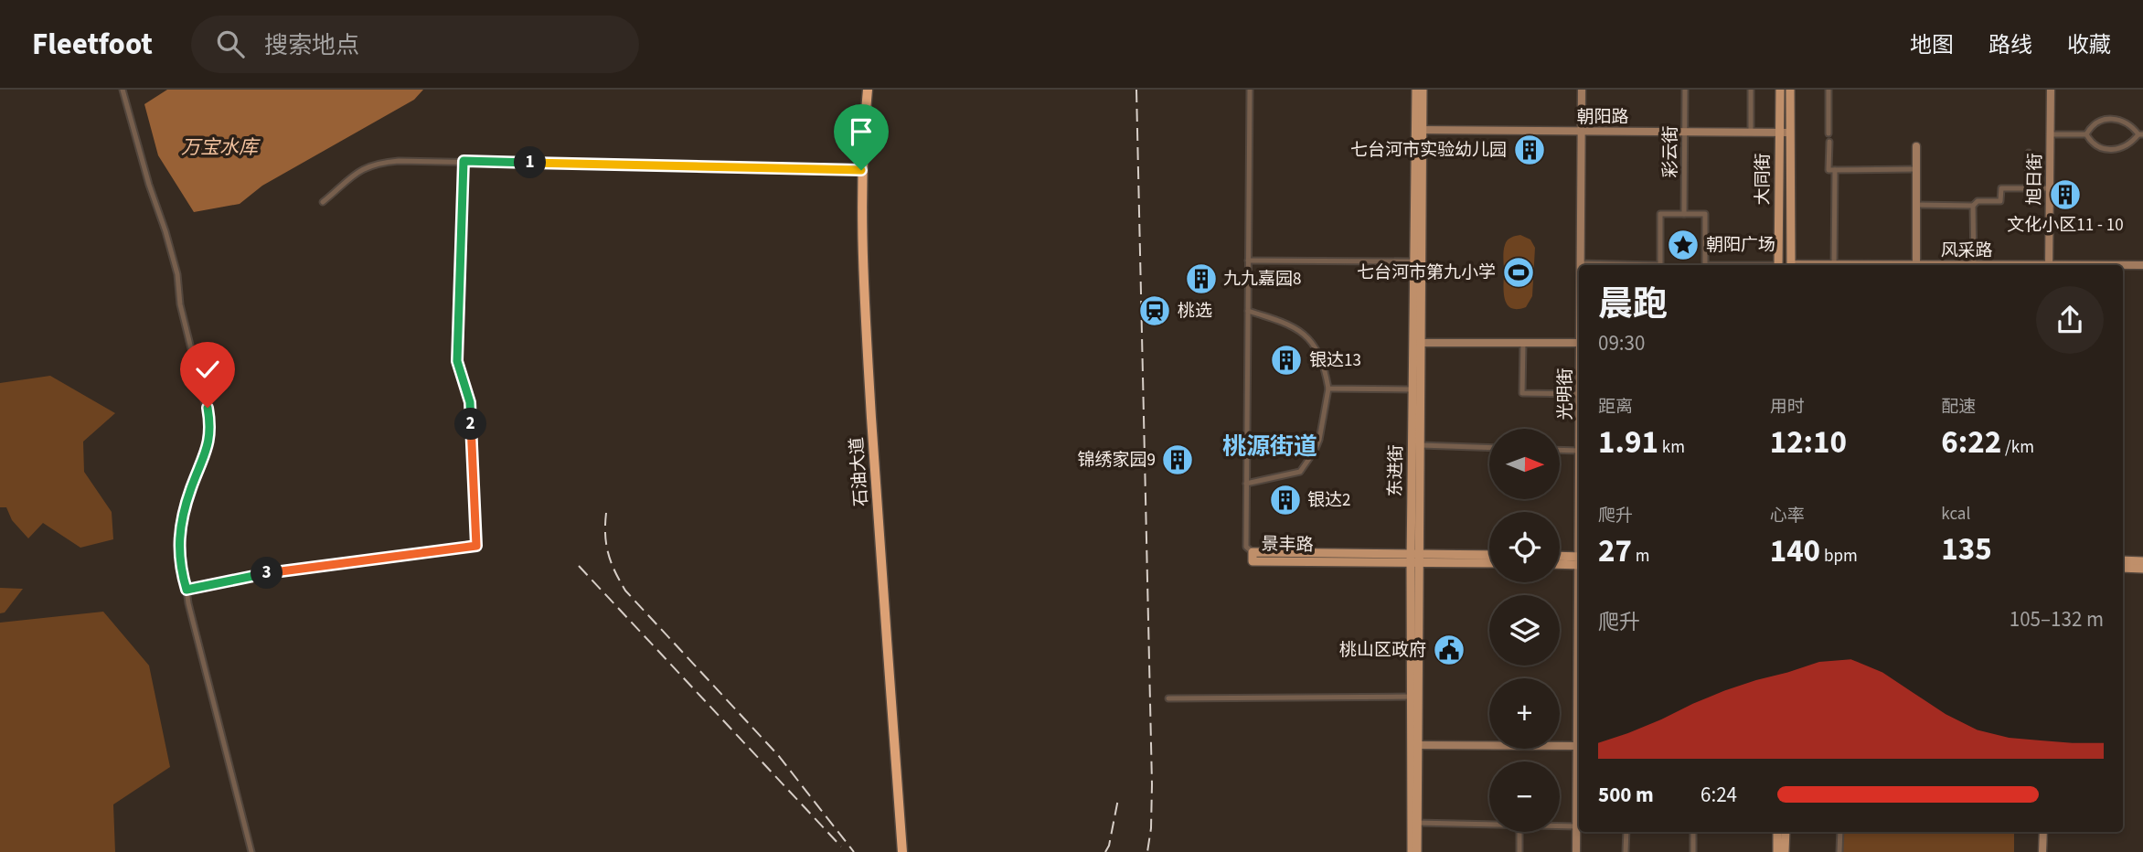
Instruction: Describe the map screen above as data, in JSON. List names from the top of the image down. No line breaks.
{"streets":{"highway":["石油大道"],"main road":["朝阳路","大同街","旭日街","风采路","光明街","东进街","景丰路"],"street":["彩云街"]},"crossings":[["朝阳路","彩云街"],["朝阳路","大同街"],["朝阳路","光明街"],["朝阳路","东进街"],["东进街","景丰路"]],"districts":["桃源街道"],"water":["万宝水库"],"places":{"building":["七台河市实验幼儿园","文化小区11 - 10","九九嘉园8","银达13","锦绣家园9","银达2"],"place":["朝阳广场"],"sports":["七台河市第九小学"],"station":["桃选"],"public building":["桃山区政府"]},"north":"right","page":{"header":"Fleetfoot","search":"搜索地点","nav":["地图","路线","收藏"],"pins":["1","2","3"],"heading":["晨跑","09:30"],"stats":[["距离","1.91 km"],["用时","12:10"],["配速","6:22 /km"],["爬升","27 m"],["心率","140 bpm"],["kcal","135"]],"map_buttons":["+","−"],"chart":["爬升","105–132 m"],"list":[{"name":"500 m","note":"6:24"}]}}
